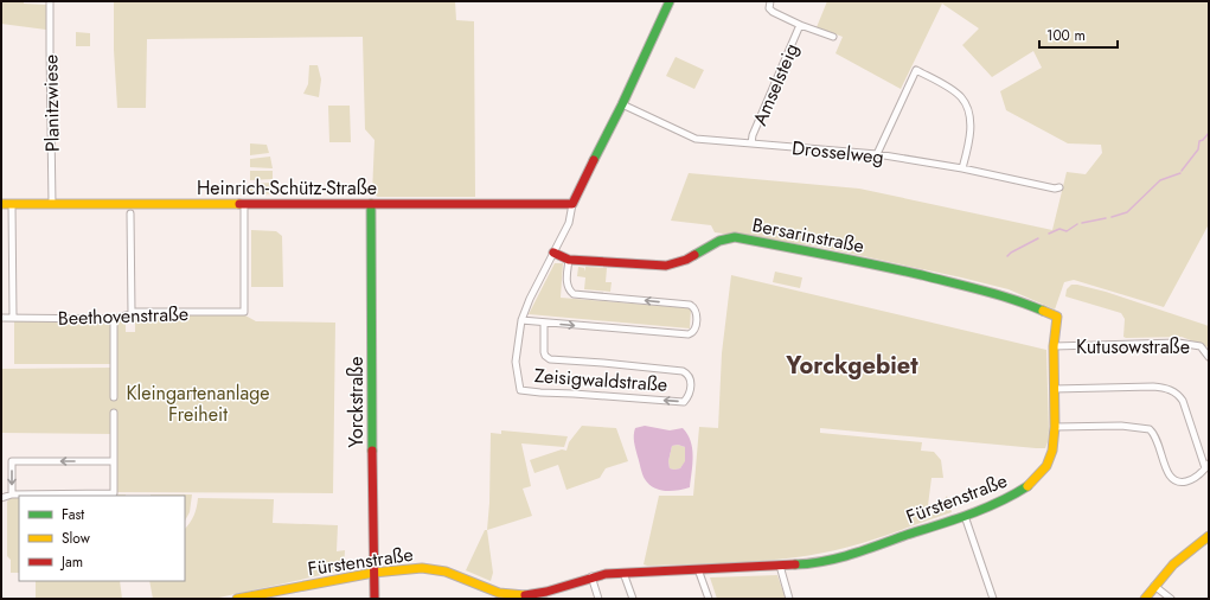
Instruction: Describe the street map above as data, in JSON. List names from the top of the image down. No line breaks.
{"streets":{"street":["Amselsteig","Planitzwiese","Drosselweg","Heinrich-Schütz-Straße","Bersarinstraße","Beethovenstraße","Kutusowstraße","Zeisigwaldstraße","Yorckstraße","Fürstenstraße"]},"crossings":[["Amselsteig","Drosselweg"],["Planitzwiese","Heinrich-Schütz-Straße"],["Drosselweg","Zeisigwaldstraße"],["Heinrich-Schütz-Straße","Beethovenstraße"],["Heinrich-Schütz-Straße","Zeisigwaldstraße"],["Heinrich-Schütz-Straße","Yorckstraße"],["Bersarinstraße","Zeisigwaldstraße"],["Bersarinstraße","Fürstenstraße"],["Kutusowstraße","Fürstenstraße"],["Yorckstraße","Fürstenstraße"]],"districts":["Yorckgebiet"],"parks":["Kleingartenanlage Freiheit"],"legend":["Fast","Slow","Jam"],"scale_bar":"100 m"}
